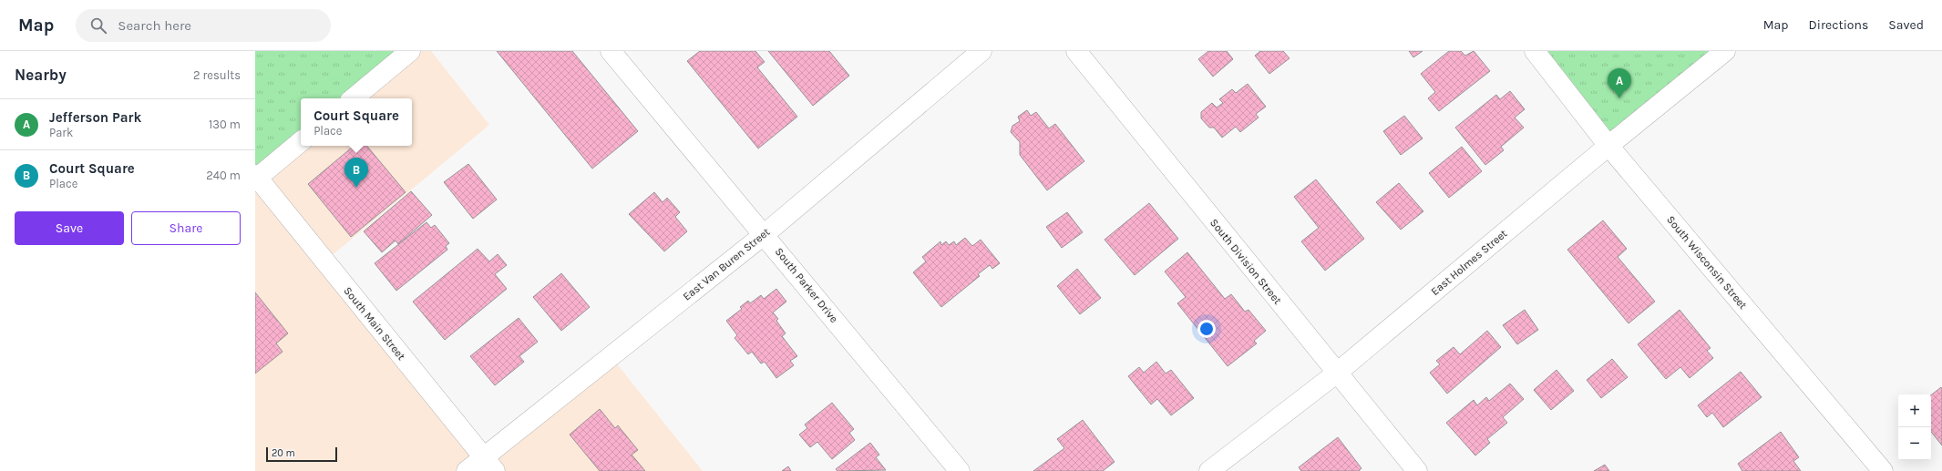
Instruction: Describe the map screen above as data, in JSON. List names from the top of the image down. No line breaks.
{"streets":{"street":["South Division Street","East Holmes Street","South Wisconsin Street","East Van Buren Street","South Parker Drive","South Main Street"]},"crossings":[["South Division Street","East Holmes Street"],["East Holmes Street","South Wisconsin Street"],["East Van Buren Street","South Parker Drive"],["East Van Buren Street","South Main Street"]],"scale_bar":"20 m","page":{"header":"Map","search":"Search here","nav":["Map","Directions","Saved"],"heading":["Nearby","2 results"],"pins":["A","B"],"list":[{"mark":"A","name":"Jefferson Park","note":"Park","value":"130 m"},{"mark":"B","name":"Court Square","note":"Place","value":"240 m"}],"popup":["Court Square","Place"],"buttons":["Save","Share"],"map_buttons":["+","−"],"scale":"20 m"}}
